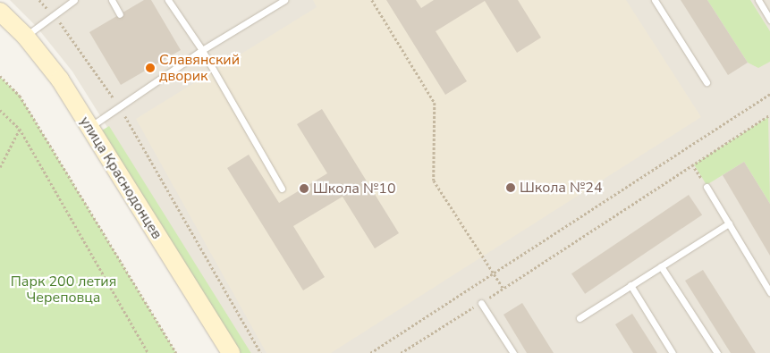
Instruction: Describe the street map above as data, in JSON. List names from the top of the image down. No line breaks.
{"streets":{"main road":["улица Краснодонцев"]},"parks":["Парк 200 летия Череповца"],"places":["Славянский дворик","Школа №24","Школа №10"]}
